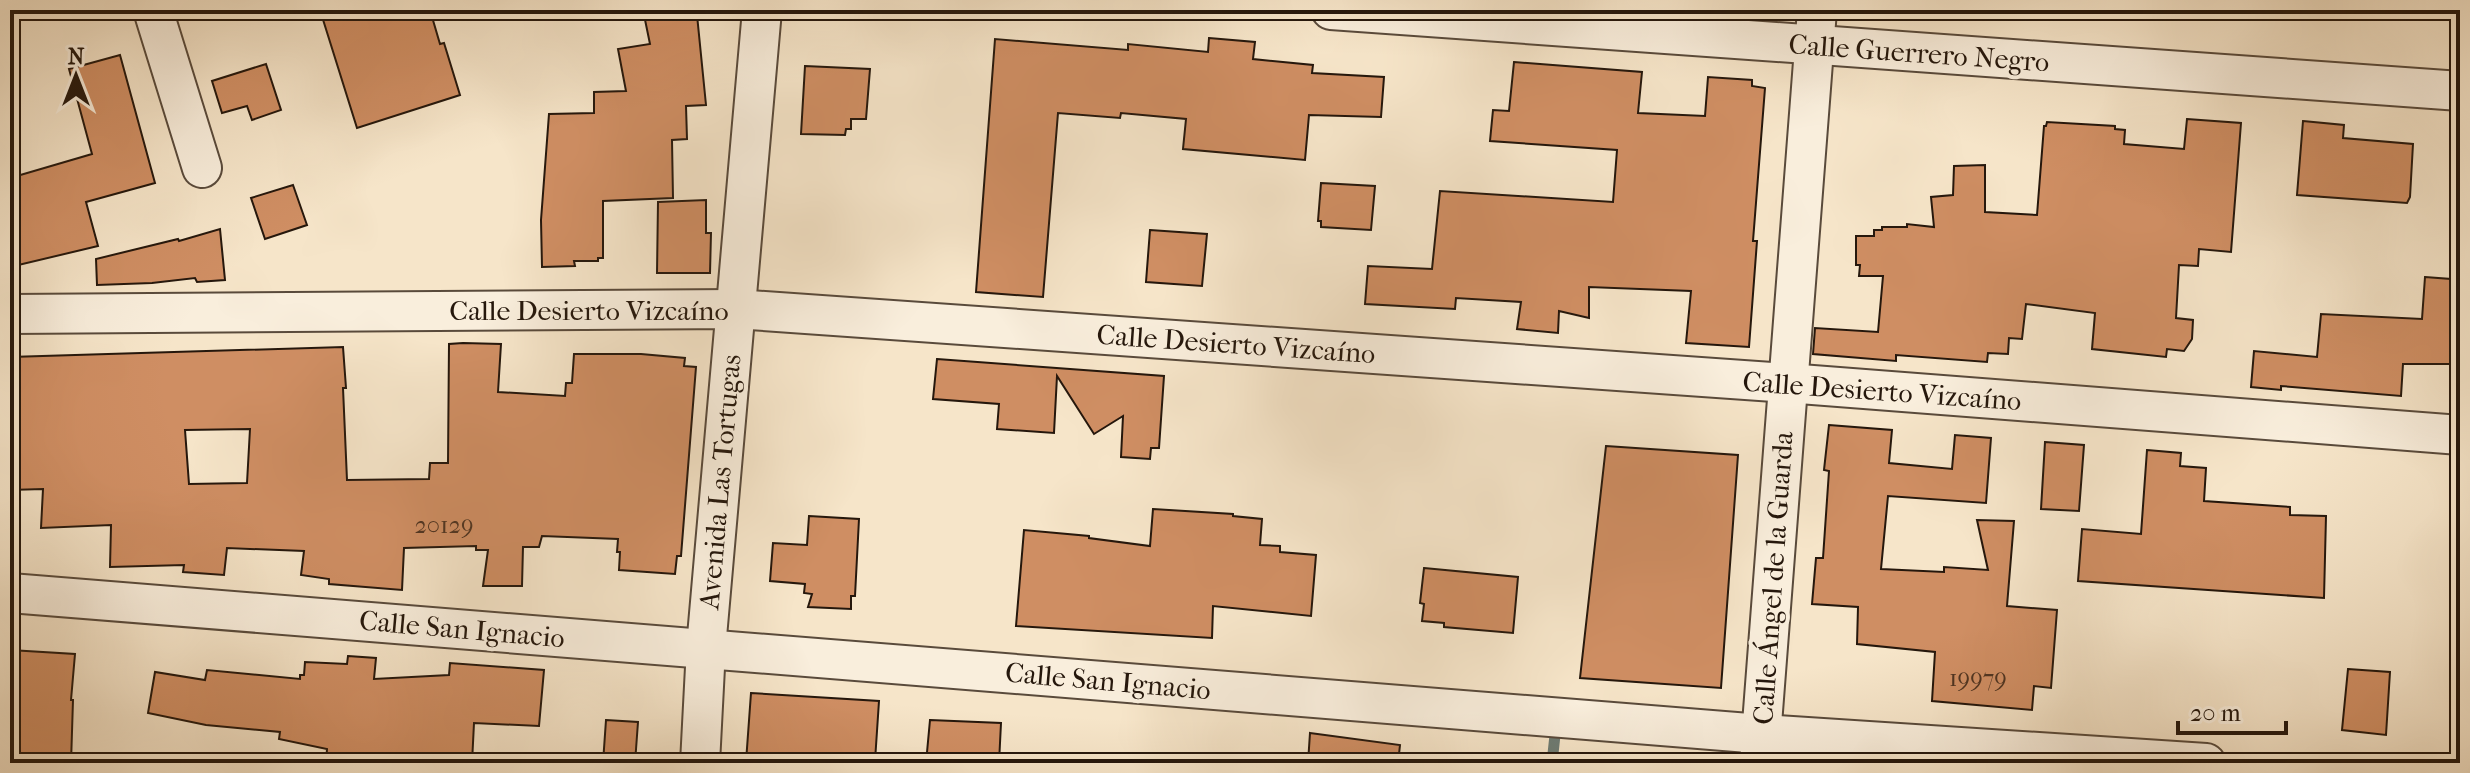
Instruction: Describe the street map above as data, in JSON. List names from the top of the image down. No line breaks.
{"streets":{"street":["Calle Guerrero Negro","Calle Desierto Vizcaíno","Avenida Las Tortugas","Calle Ángel de la Guarda","Calle San Ignacio"]},"crossings":[["Calle Guerrero Negro","Calle Ángel de la Guarda"],["Calle Desierto Vizcaíno","Avenida Las Tortugas"],["Calle Desierto Vizcaíno","Calle Ángel de la Guarda"],["Avenida Las Tortugas","Calle San Ignacio"],["Calle Ángel de la Guarda","Calle San Ignacio"]],"house_numbers":["20129","19979"],"scale_bar":"20 m","north":"top"}
